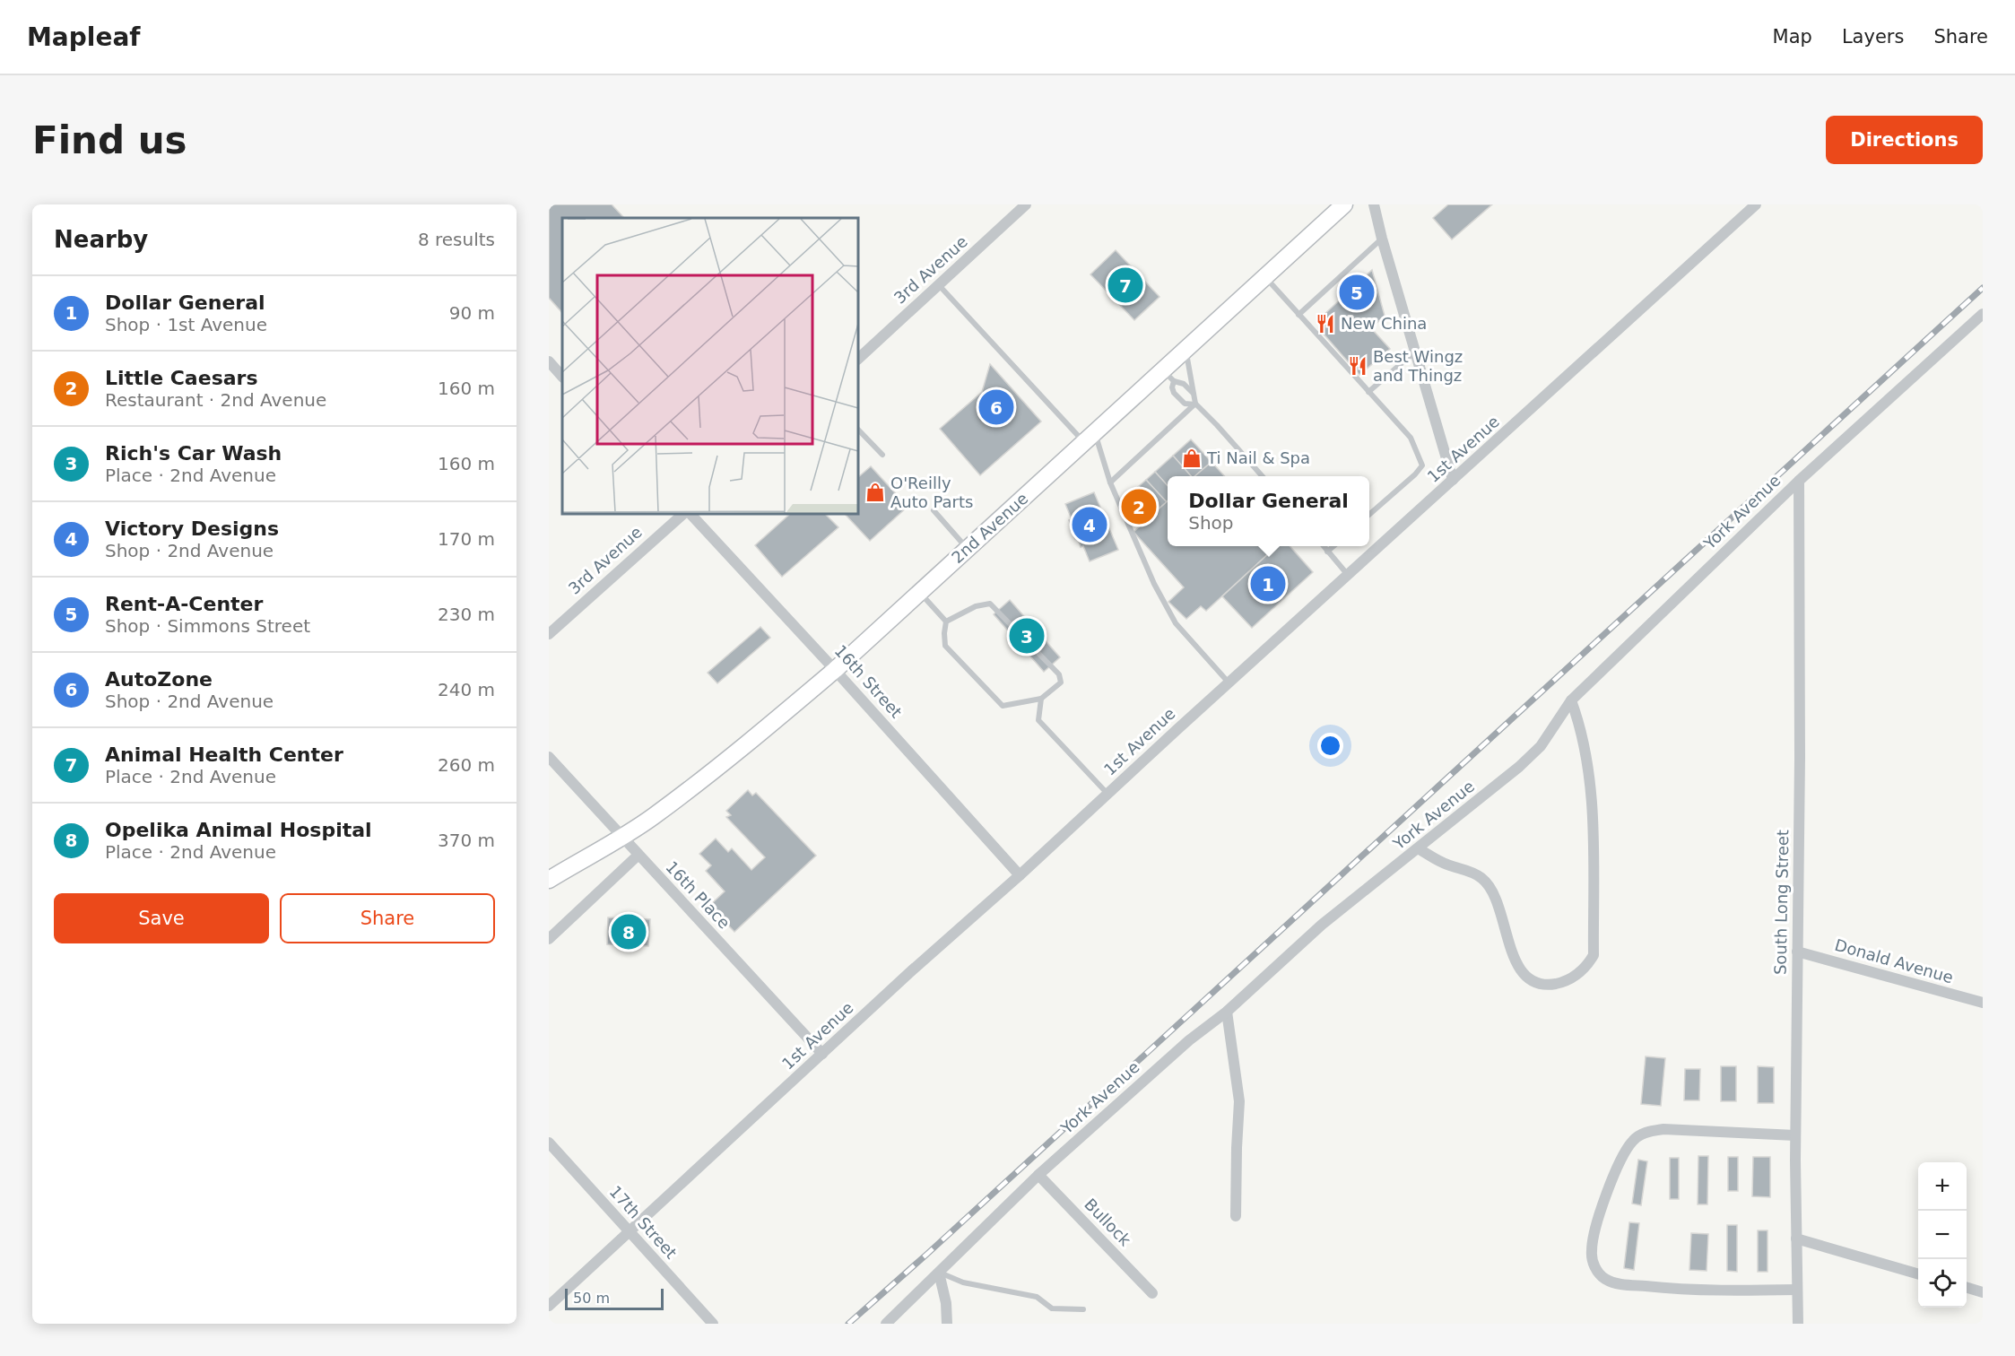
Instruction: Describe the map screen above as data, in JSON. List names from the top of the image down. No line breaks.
{"streets":{"main road":["2nd Avenue"],"street":["3rd Avenue","1st Avenue","York Avenue","16th Street","16th Place","South Long Street","Donald Avenue","17th Street","Bullock"]},"crossings":[["1st Avenue","16th Street"],["1st Avenue","16th Place"],["1st Avenue","17th Street"],["York Avenue","South Long Street"],["York Avenue","Bullock"],["2nd Avenue","16th Street"],["2nd Avenue","16th Place"],["South Long Street","Donald Avenue"]],"places":{"restaurant":["New China","Best Wingz and Thingz"],"shop":["Ti Nail & Spa","O'Reilly Auto Parts"]},"scale_bar":"50 m","page":{"header":"Mapleaf","nav":["Map","Layers","Share"],"buttons":["Directions",["Save","Share"]],"title":"Find us","heading":["Nearby","8 results"],"pins":["7","5","6","2","4","1","3","8"],"list":[{"mark":"1","name":"Dollar General","note":"Shop · 1st Avenue","value":"90 m"},{"mark":"2","name":"Little Caesars","note":"Restaurant · 2nd Avenue","value":"160 m"},{"mark":"3","name":"Rich's Car Wash","note":"Place · 2nd Avenue","value":"160 m"},{"mark":"4","name":"Victory Designs","note":"Shop · 2nd Avenue","value":"170 m"},{"mark":"5","name":"Rent-A-Center","note":"Shop · Simmons Street","value":"230 m"},{"mark":"6","name":"AutoZone","note":"Shop · 2nd Avenue","value":"240 m"},{"mark":"7","name":"Animal Health Center","note":"Place · 2nd Avenue","value":"260 m"},{"mark":"8","name":"Opelika Animal Hospital","note":"Place · 2nd Avenue","value":"370 m"}],"popup":["Dollar General","Shop"],"map_buttons":["+","−"],"scale":"50 m"}}
